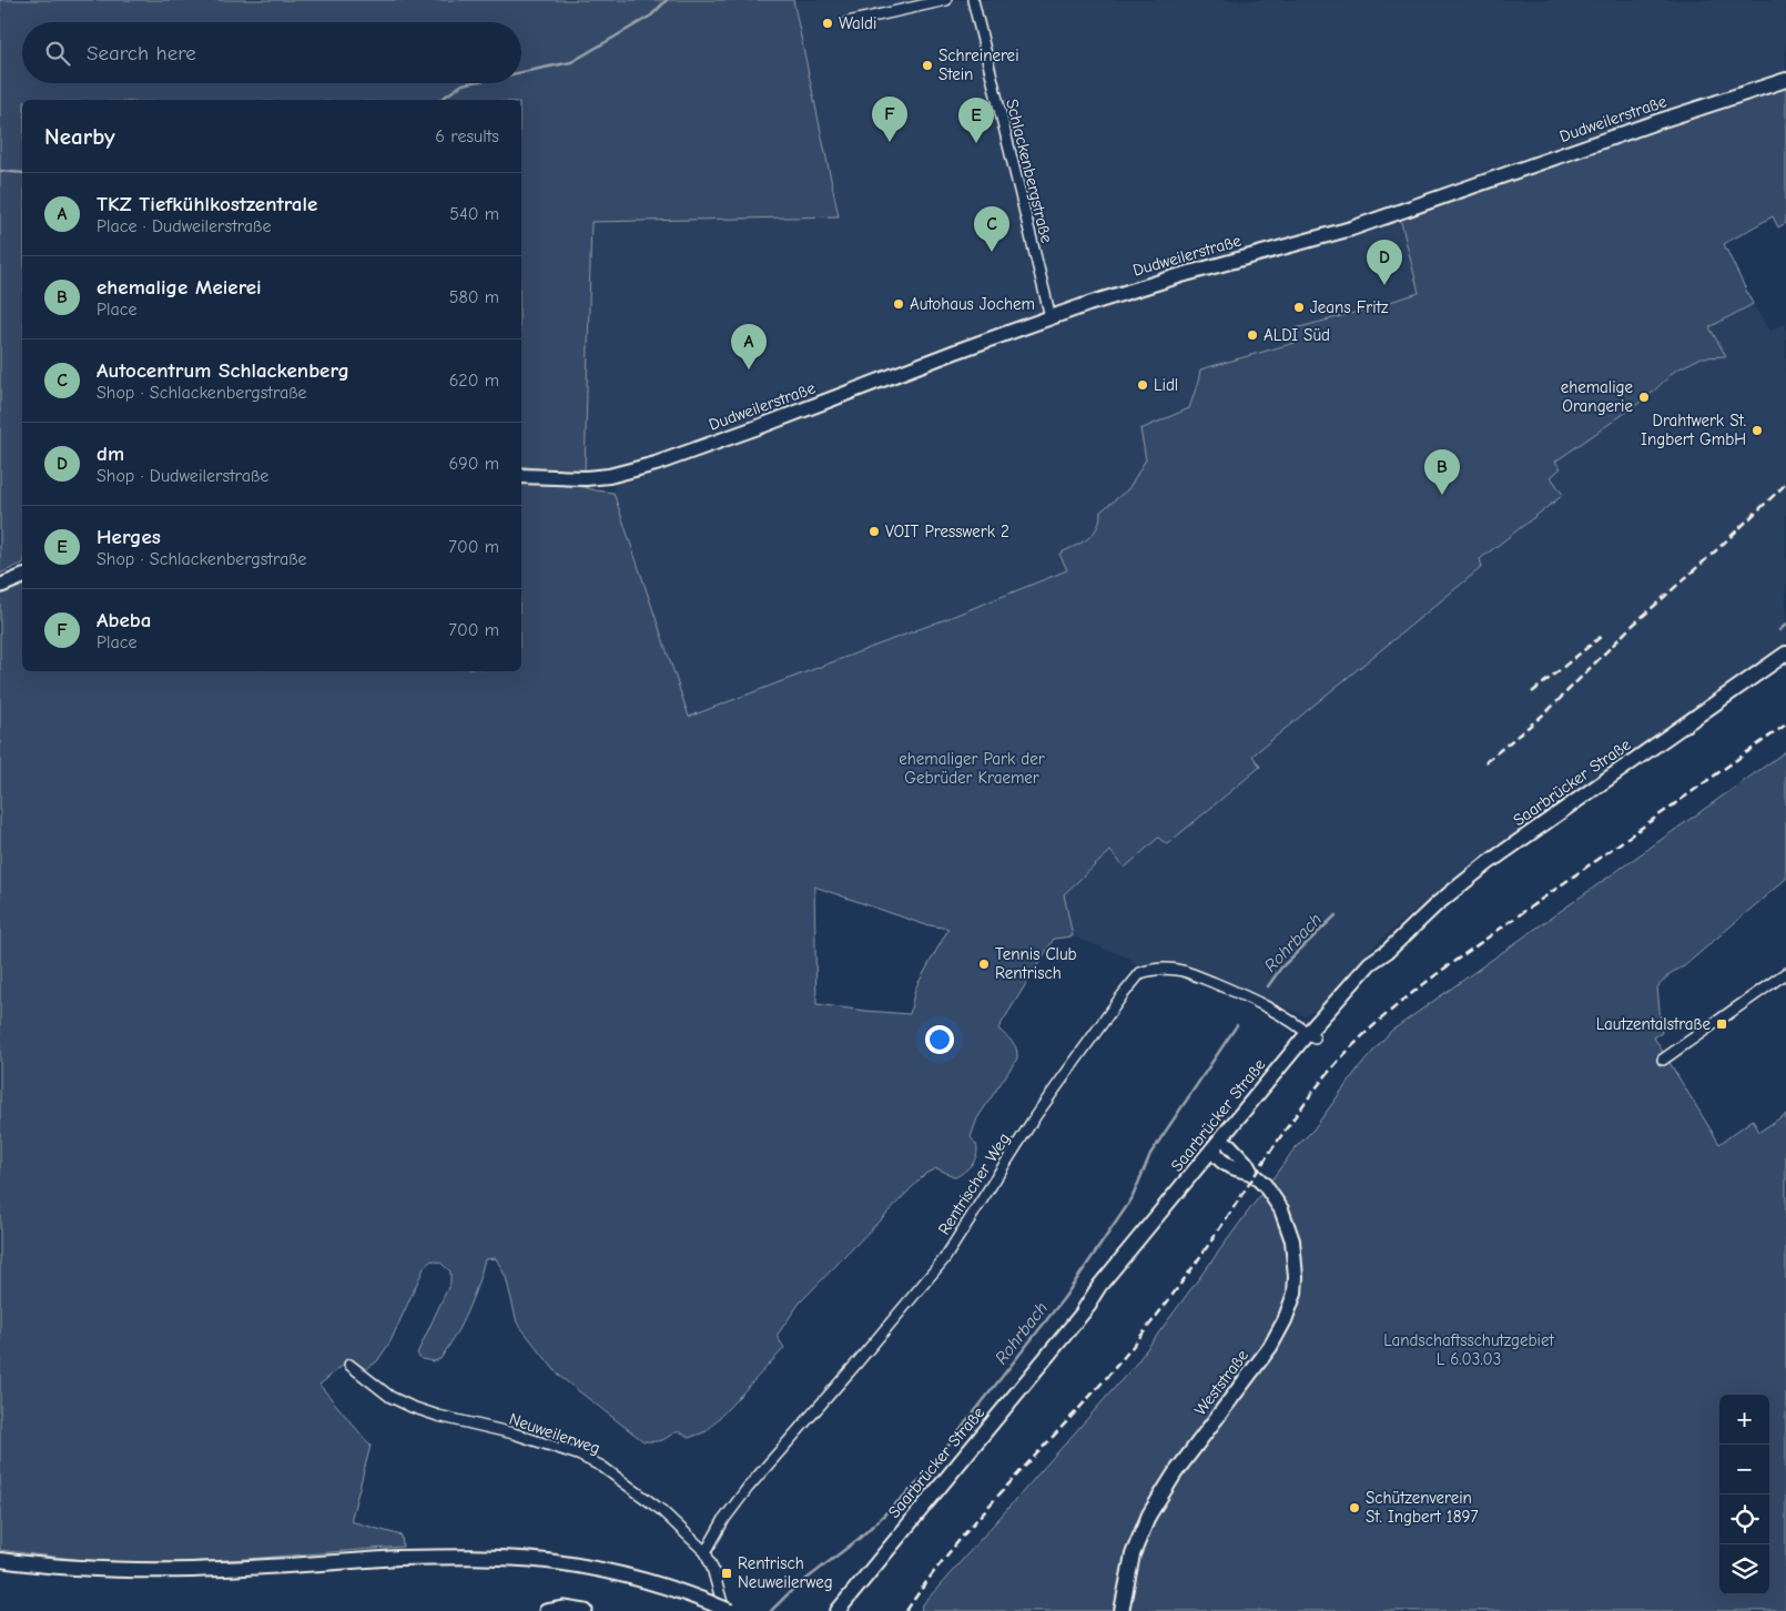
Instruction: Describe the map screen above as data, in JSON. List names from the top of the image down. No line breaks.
{"streets":{"main road":["Dudweilerstraße","Saarbrücker Straße","Weststraße"],"street":["Schlackenbergstraße","Rentrischer Weg","Neuweilerweg"]},"crossings":[["Dudweilerstraße","Schlackenbergstraße"],["Saarbrücker Straße","Rentrischer Weg"],["Saarbrücker Straße","Weststraße"],["Rentrischer Weg","Neuweilerweg"]],"water":["Rohrbach"],"parks":["ehemaliger Park der Gebrüder Kraemer","Landschaftsschutzgebiet L 6.03.03"],"places":{"other":["Waldi","Schreinerei Stein","Autohaus Jochem","Jeans Fritz","ALDI Süd","Lidl","ehemalige Orangerie","Drahtwerk St. Ingbert GmbH","VOIT Presswerk 2","Tennis Club Rentrisch","Schützenverein St. Ingbert 1897"],"transit":["Lautzentalstraße","Rentrisch Neuweilerweg"]},"page":{"search":"Search here","pins":["F","E","C","D","A","B"],"heading":["Nearby","6 results"],"list":[{"mark":"A","name":"TKZ Tiefkühlkostzentrale","note":"Place · Dudweilerstraße","value":"540 m"},{"mark":"B","name":"ehemalige Meierei","note":"Place","value":"580 m"},{"mark":"C","name":"Autocentrum Schlackenberg","note":"Shop · Schlackenbergstraße","value":"620 m"},{"mark":"D","name":"dm","note":"Shop · Dudweilerstraße","value":"690 m"},{"mark":"E","name":"Herges","note":"Shop · Schlackenbergstraße","value":"700 m"},{"mark":"F","name":"Abeba","note":"Place","value":"700 m"}],"map_buttons":["+","−"]}}
